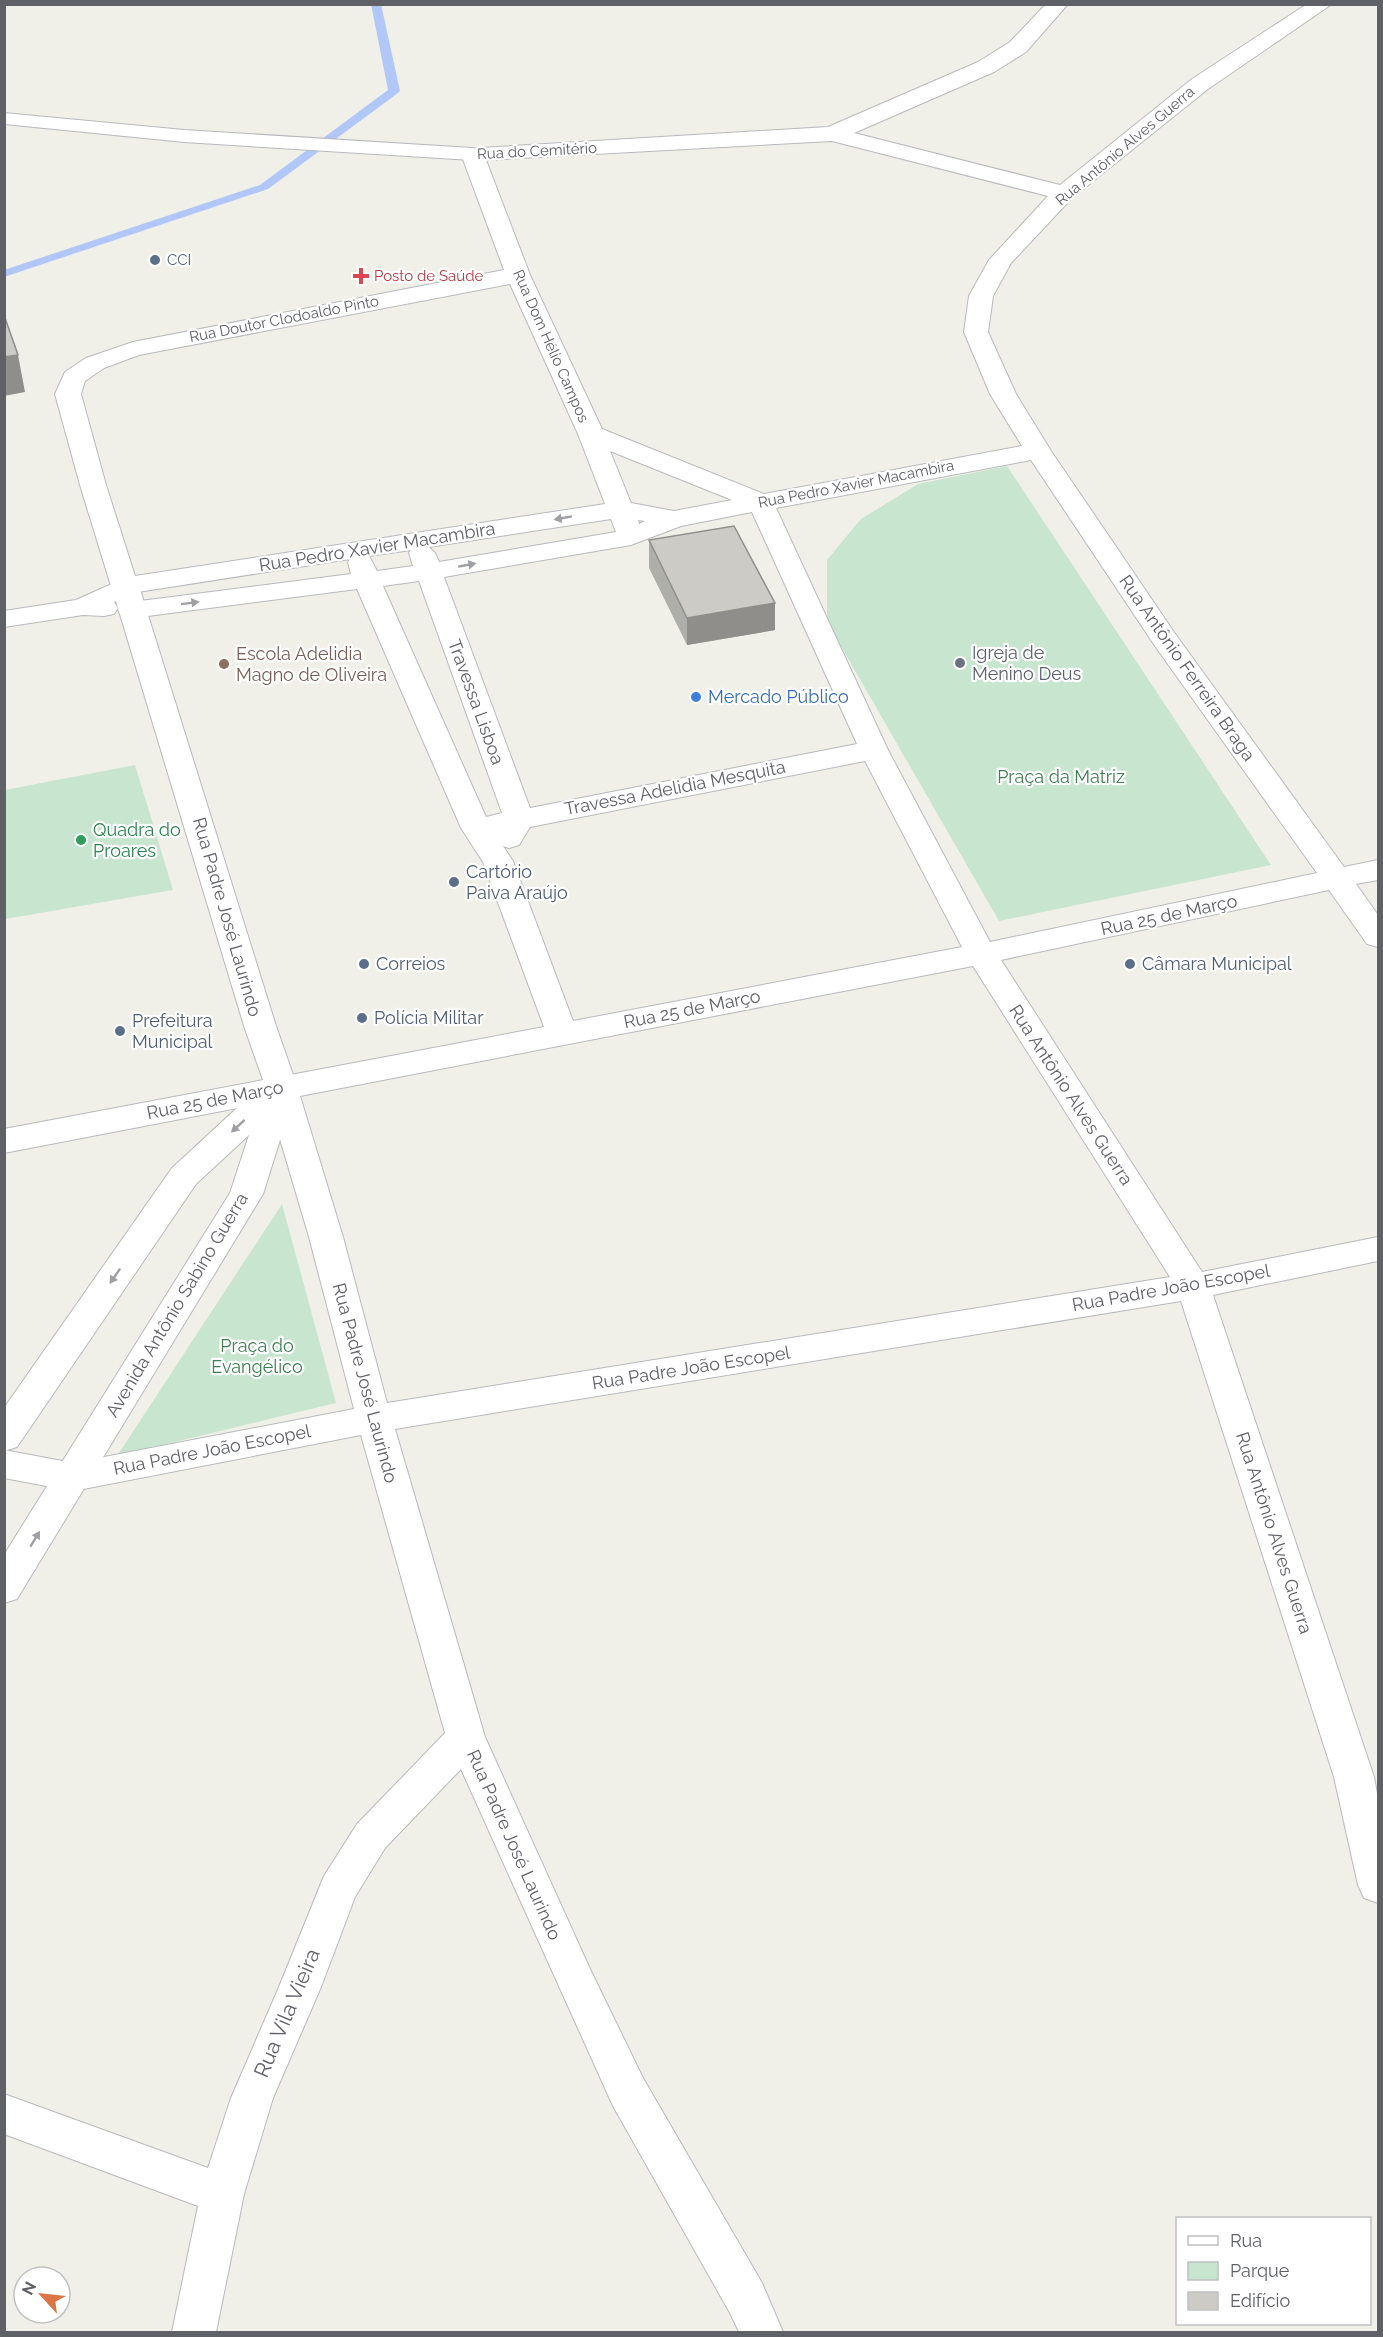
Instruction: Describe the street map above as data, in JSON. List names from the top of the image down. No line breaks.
{"streets":{"street":["Rua Antônio Alves Guerra","Rua do Cemitério","Rua Doutor Clodoaldo Pinto","Rua Dom Hélio Campos","Rua Pedro Xavier Macambira","Rua Antônio Ferreira Braga","Travessa Lisboa","Travessa Adelidia Mesquita","Rua 25 de Março","Rua Padre José Laurindo","Rua Padre João Escopel","Avenida Antônio Sabino Guerra","Rua Vila Vieira"]},"crossings":[["Rua Antônio Alves Guerra","Rua do Cemitério"],["Rua Antônio Alves Guerra","Rua Pedro Xavier Macambira"],["Rua Antônio Alves Guerra","Rua Antônio Ferreira Braga"],["Rua Antônio Alves Guerra","Travessa Adelidia Mesquita"],["Rua Antônio Alves Guerra","Rua 25 de Março"],["Rua Antônio Alves Guerra","Rua Padre João Escopel"],["Rua do Cemitério","Rua Dom Hélio Campos"],["Rua Doutor Clodoaldo Pinto","Rua Dom Hélio Campos"],["Rua Doutor Clodoaldo Pinto","Rua Padre José Laurindo"],["Rua Dom Hélio Campos","Rua Pedro Xavier Macambira"],["Rua Pedro Xavier Macambira","Rua Antônio Ferreira Braga"],["Rua Pedro Xavier Macambira","Travessa Lisboa"],["Rua Pedro Xavier Macambira","Rua Padre José Laurindo"],["Rua Antônio Ferreira Braga","Rua 25 de Março"],["Travessa Lisboa","Travessa Adelidia Mesquita"],["Rua 25 de Março","Rua Padre José Laurindo"],["Rua 25 de Março","Avenida Antônio Sabino Guerra"],["Rua Padre José Laurindo","Rua Padre João Escopel"],["Rua Padre José Laurindo","Avenida Antônio Sabino Guerra"],["Rua Padre José Laurindo","Rua Vila Vieira"],["Rua Padre João Escopel","Avenida Antônio Sabino Guerra"]],"parks":["Praça da Matriz","Praça do Evangélico"],"places":{"other":["CCI","Igreja de Menino Deus","Escola Adelidia Magno de Oliveira","Mercado Público","Quadra do Proares","Cartório Paiva Araújo","Correios","Câmara Municipal","Polícia Militar","Prefeitura Municipal"],"health":["Posto de Saúde"]},"legend":["Rua","Parque","Edifício"],"north":"top left"}
